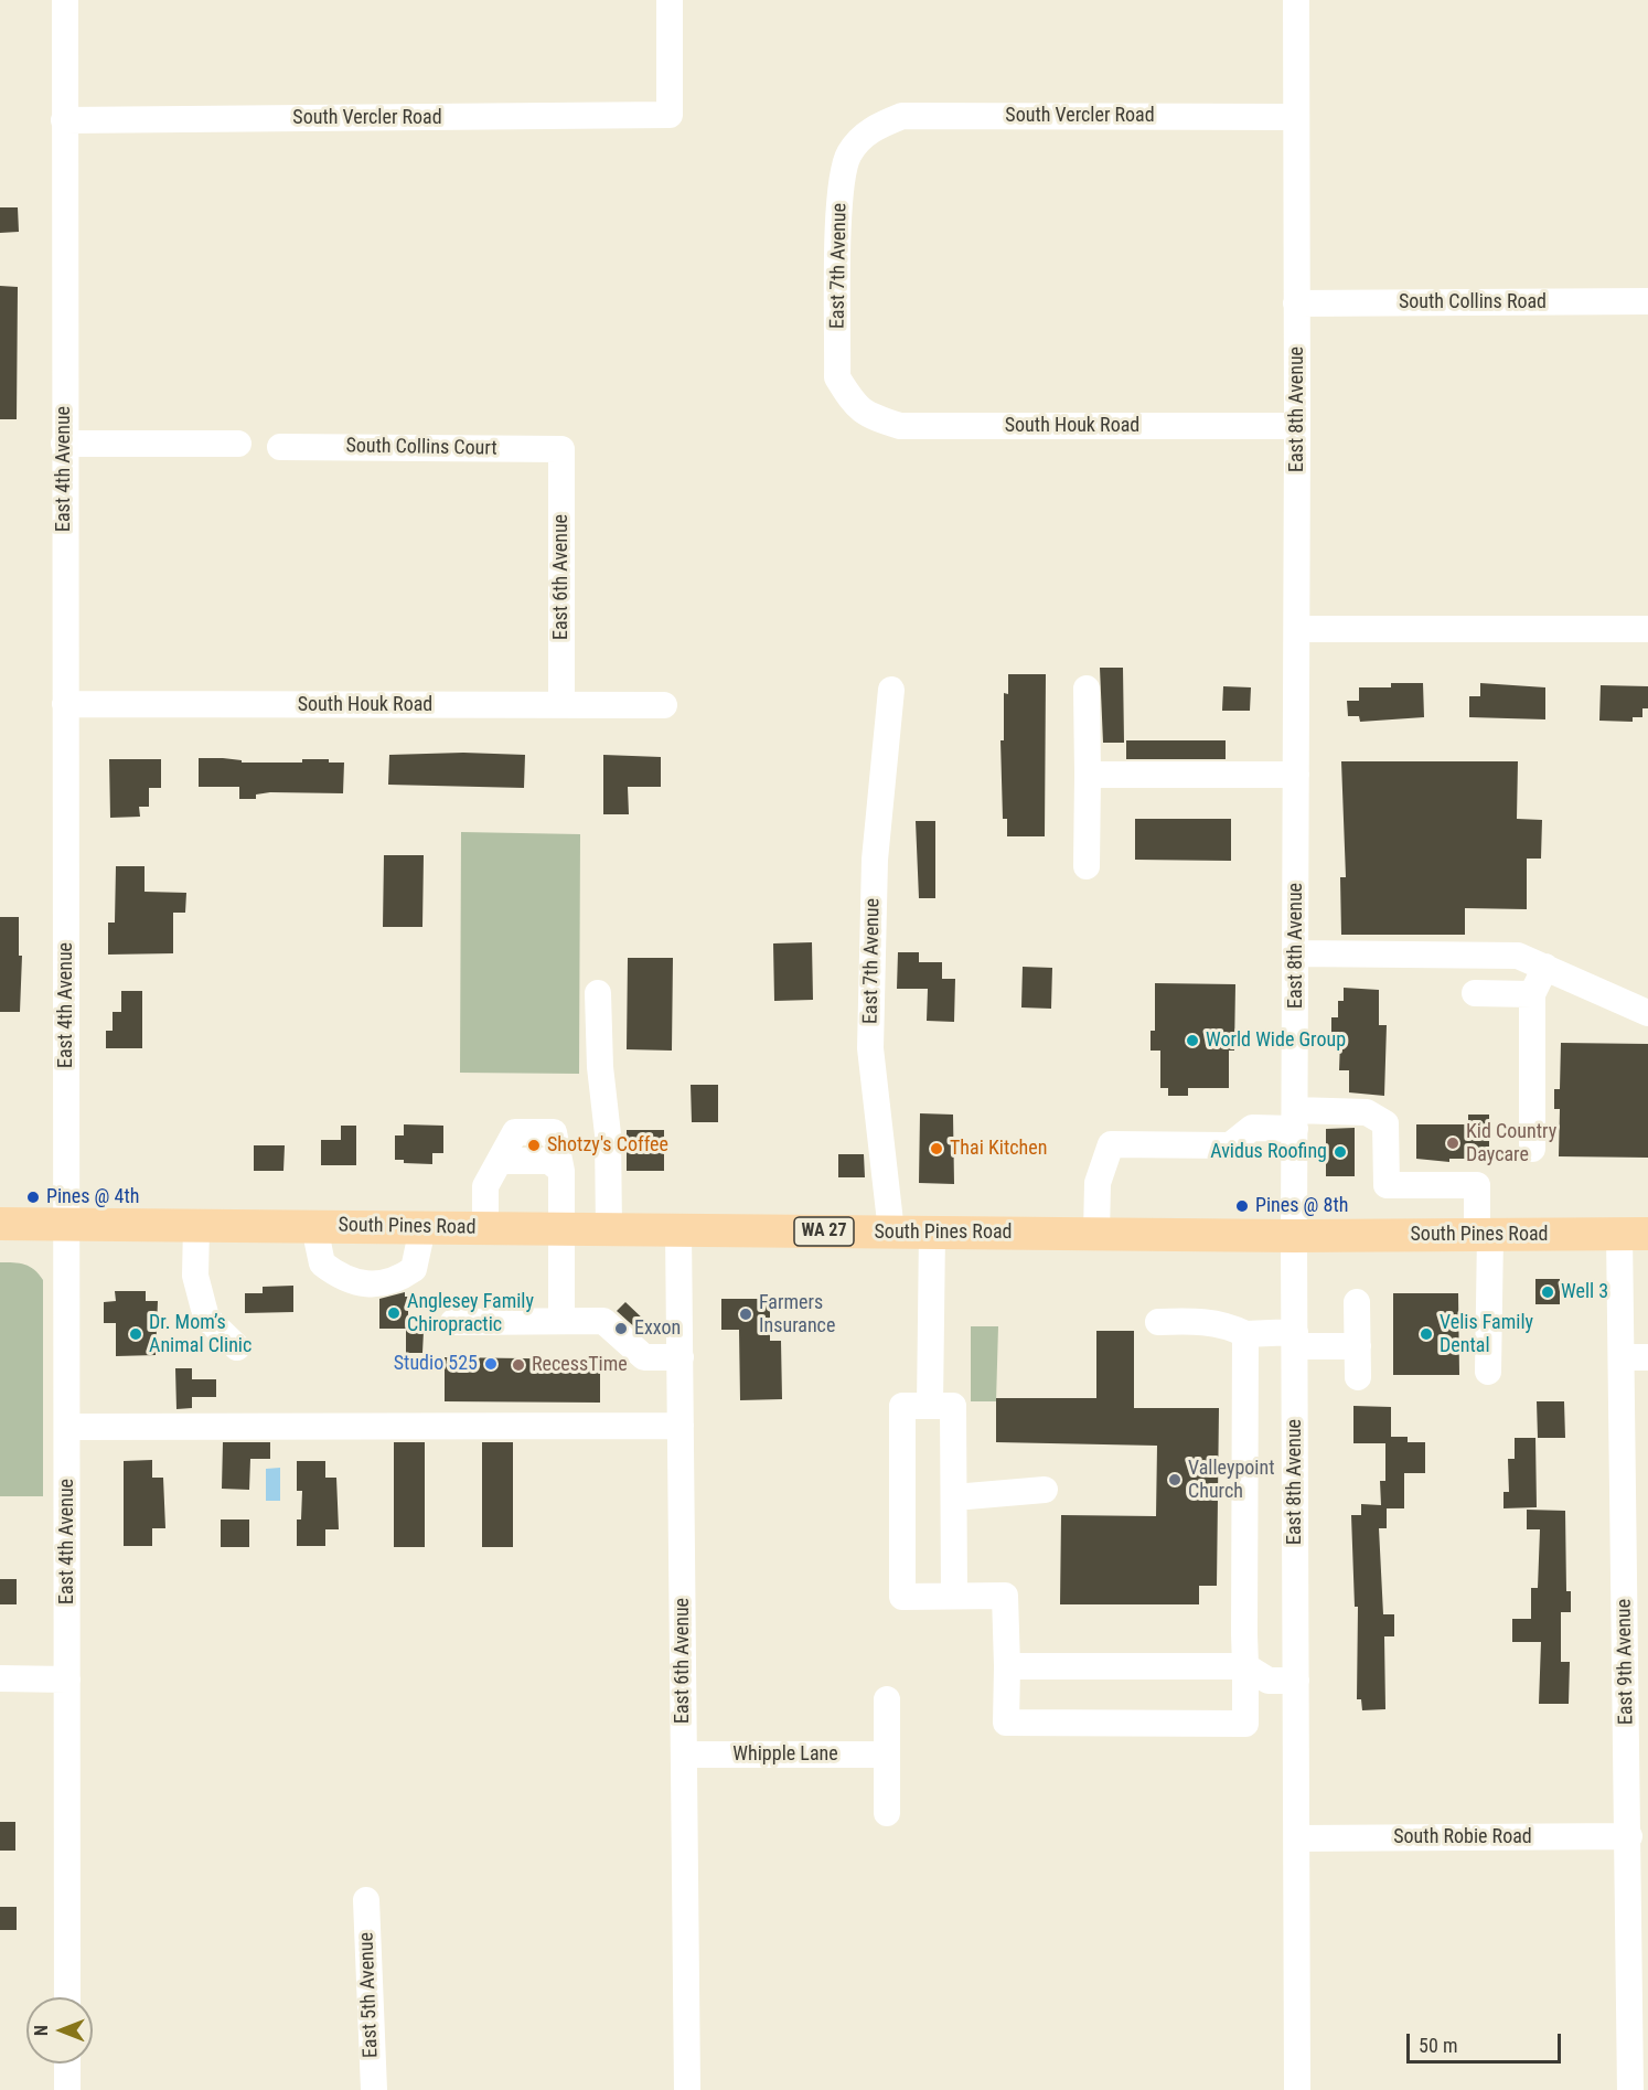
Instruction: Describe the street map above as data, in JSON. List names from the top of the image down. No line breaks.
{"streets":{"main road":["South Pines Road","WA 27"],"street":["South Vercler Road","East 7th Avenue","South Collins Road","East 8th Avenue","South Houk Road","South Collins Court","East 4th Avenue","East 6th Avenue","East 9th Avenue","Whipple Lane","South Robie Road","East 5th Avenue"]},"crossings":[["South Vercler Road","East 7th Avenue"],["South Vercler Road","East 8th Avenue"],["South Vercler Road","East 4th Avenue"],["East 7th Avenue","South Houk Road"],["East 7th Avenue","South Pines Road"],["South Collins Road","East 8th Avenue"],["East 8th Avenue","South Houk Road"],["East 8th Avenue","South Pines Road"],["East 8th Avenue","South Robie Road"],["South Houk Road","East 4th Avenue"],["South Houk Road","East 6th Avenue"],["South Collins Court","East 6th Avenue"],["East 4th Avenue","South Pines Road"],["East 6th Avenue","South Pines Road"],["East 6th Avenue","Whipple Lane"],["South Pines Road","East 9th Avenue"],["East 9th Avenue","South Robie Road"]],"places":["World Wide Group","Kid Country Daycare","Shotzy's Coffee","Thai Kitchen","Avidus Roofing","Pines @ 4th","Pines @ 8th","Well 3","Anglesey Family Chiropractic","Farmers Insurance","Exxon","Dr. Mom’s Animal Clinic","Velis Family Dental","Studio 525","RecessTime","Valleypoint Church"],"scale_bar":"50 m","north":"left"}
